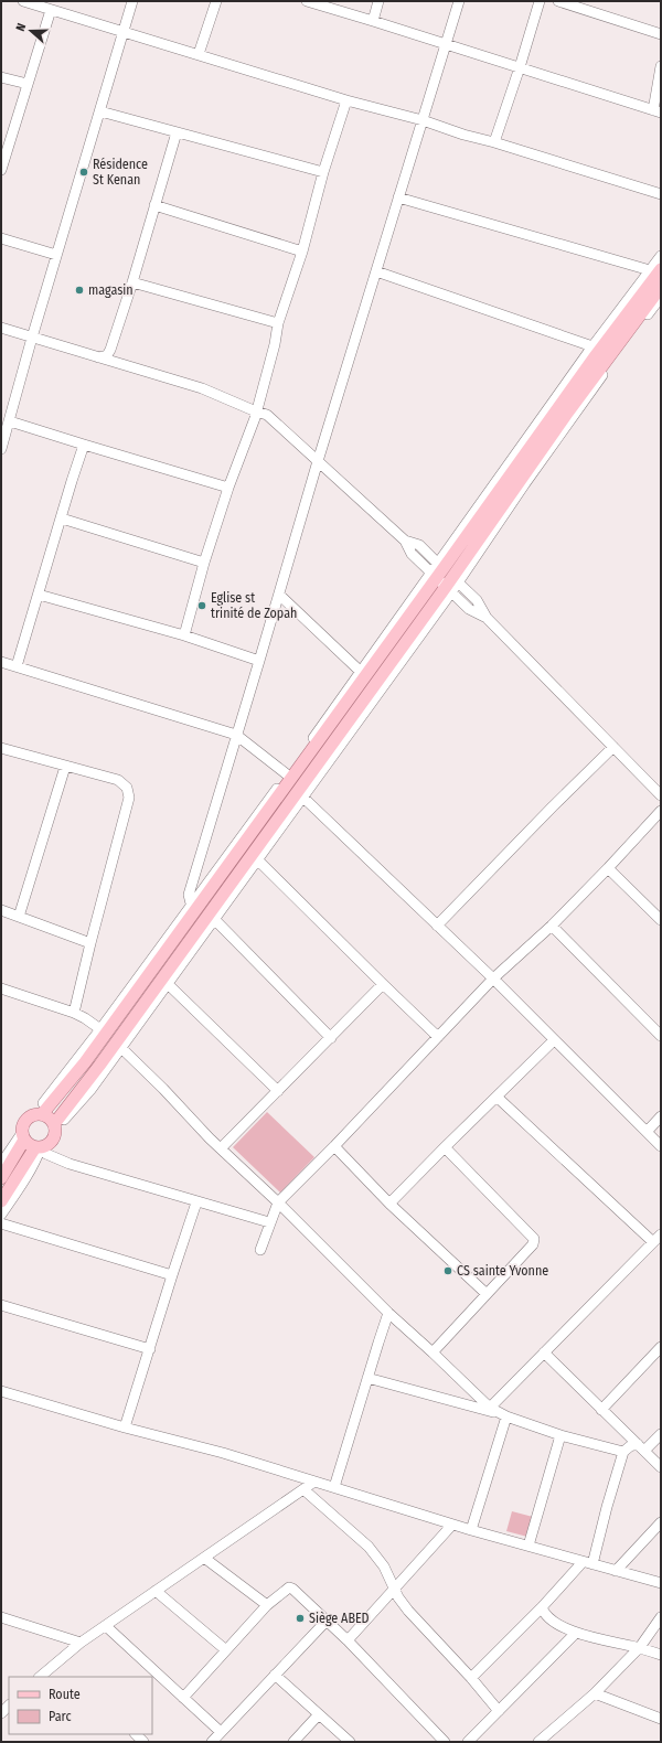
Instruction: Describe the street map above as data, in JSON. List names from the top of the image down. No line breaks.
{"places":["Résidence St Kenan","magasin","Eglise st trinité de Zopah","CS sainte Yvonne","Siège ABED"],"legend":["Route","Parc"],"north":"left"}
